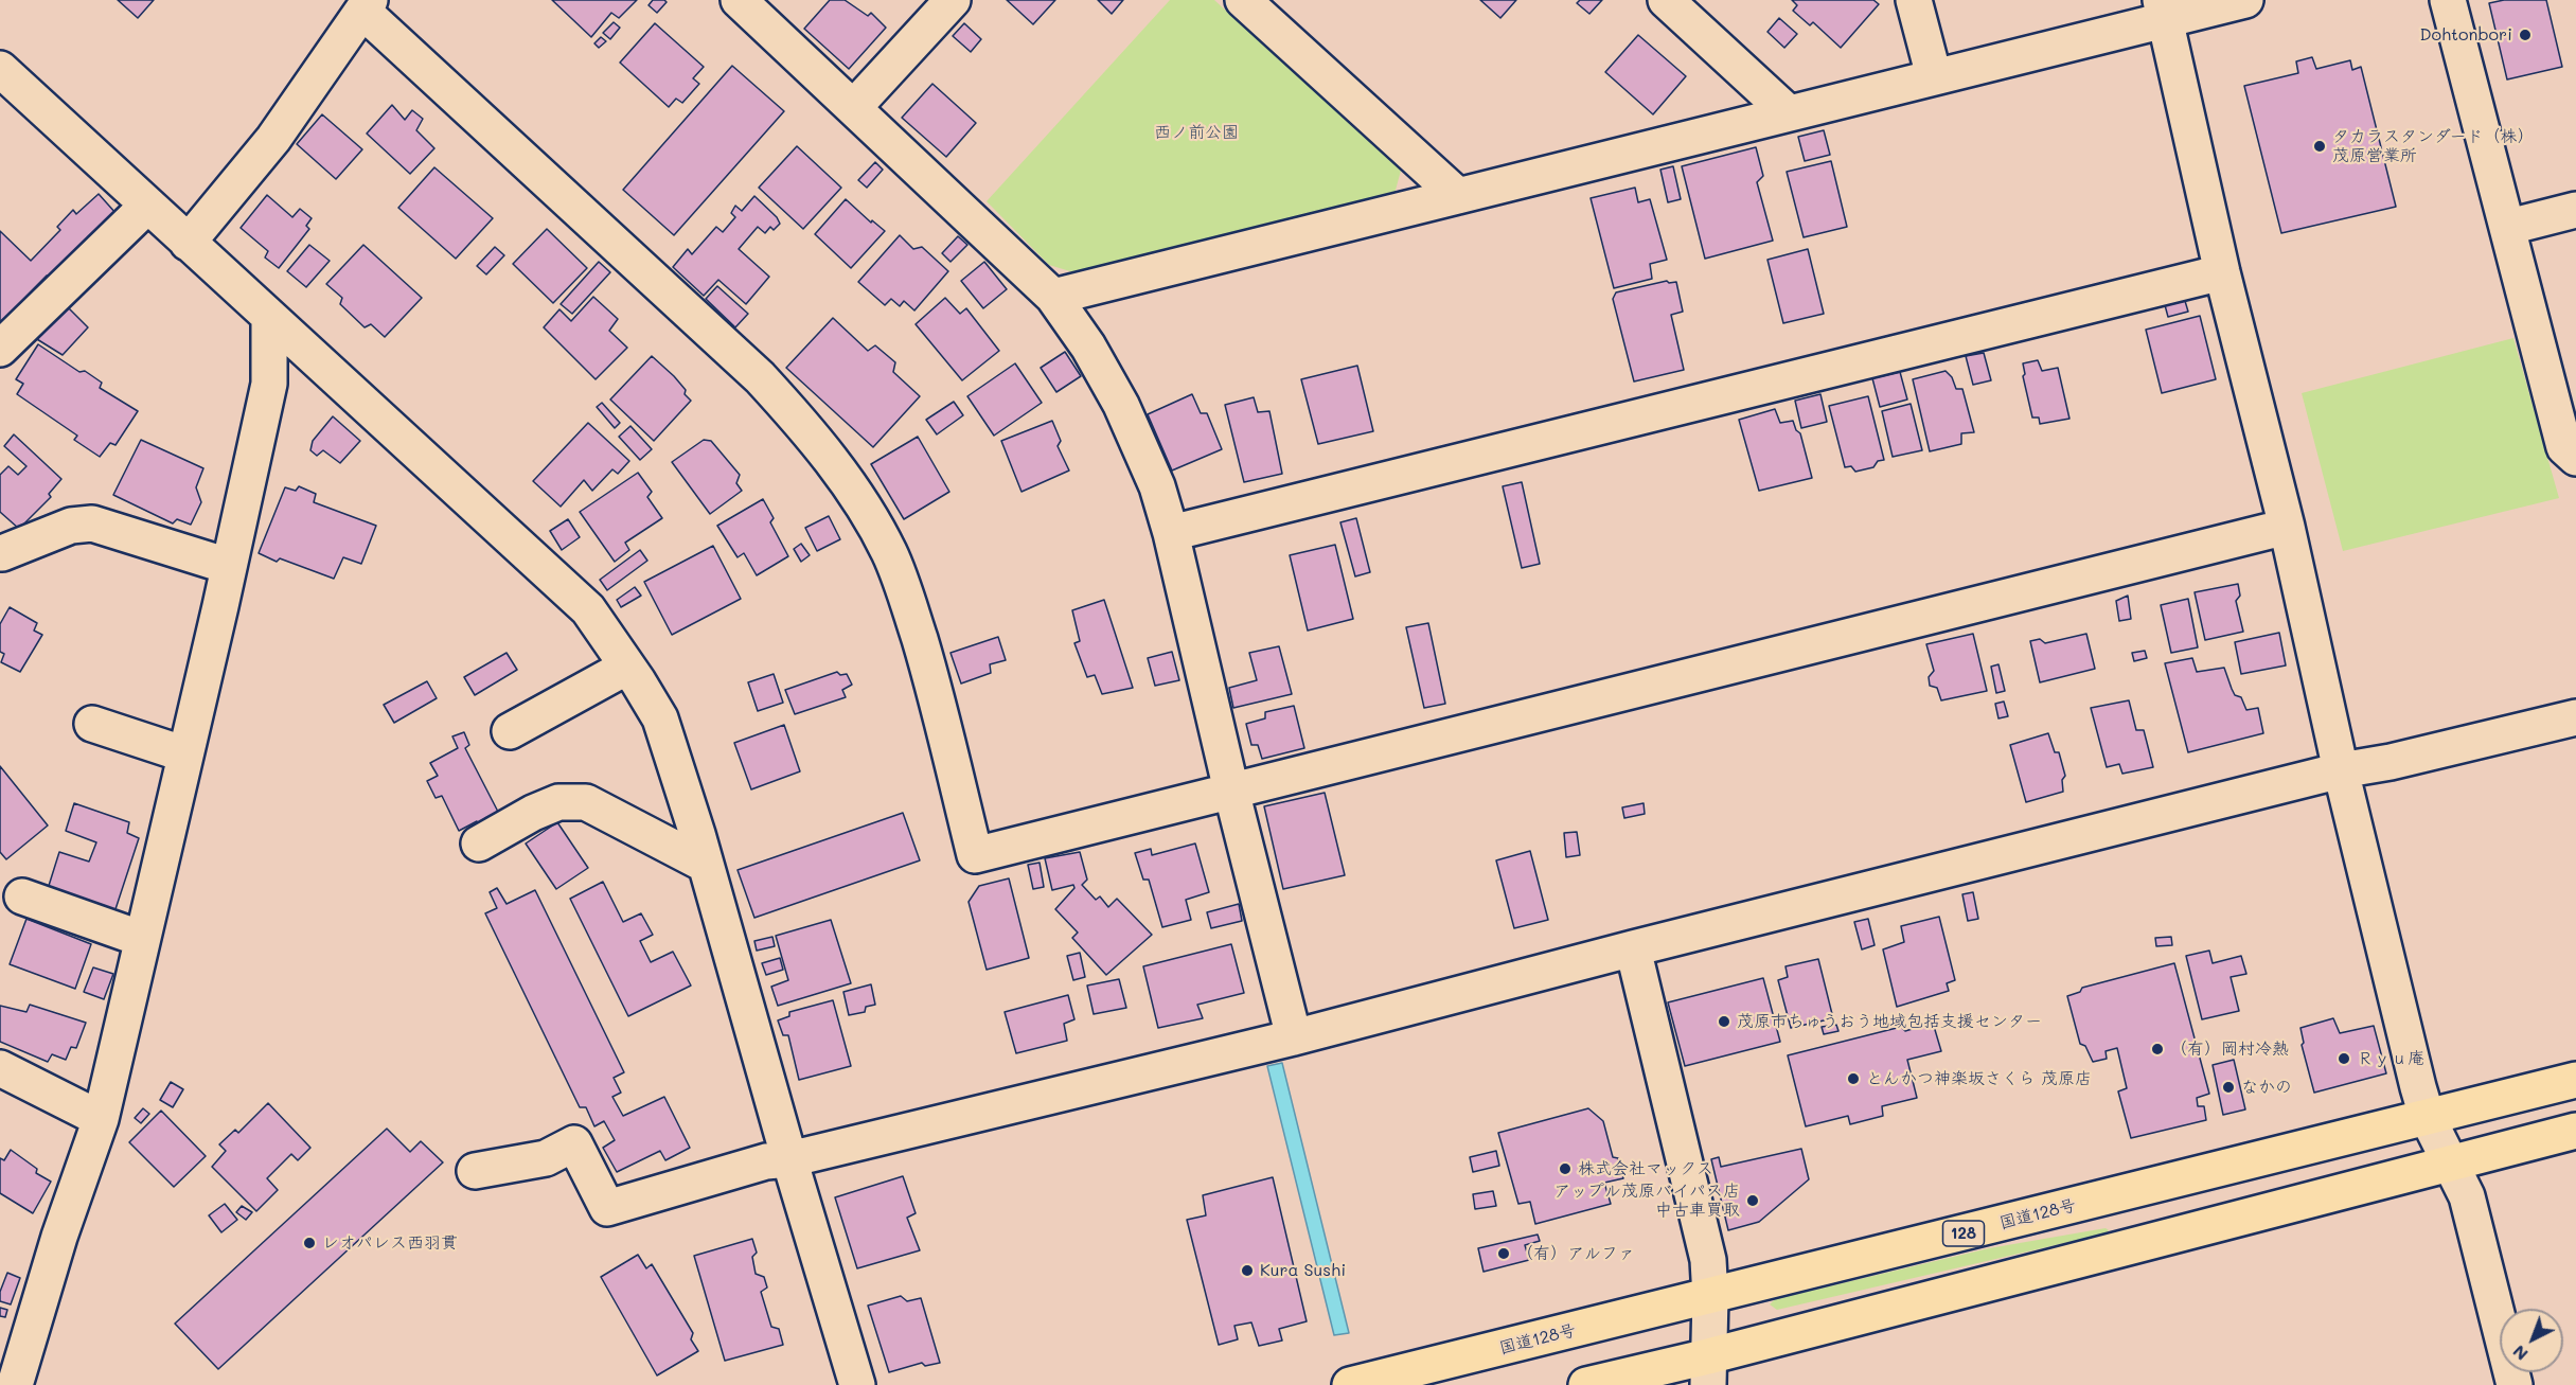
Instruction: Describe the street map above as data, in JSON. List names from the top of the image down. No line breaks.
{"streets":{"highway":["国道128号","128"]},"parks":["西ノ前公園"],"places":["Dohtonbori","タカラスタンダード（株） 茂原営業所","茂原市ちゅうおう地域包括支援センター","（有）岡村冷熱","Ｒｙｕ庵","とんかつ神楽坂さくら 茂原店","なかの","株式会社マックス","アップル茂原バイパス店 中古車買取","レオパレス西羽貫","（有）アルファ","Kura Sushi"],"north":"bottom left"}
